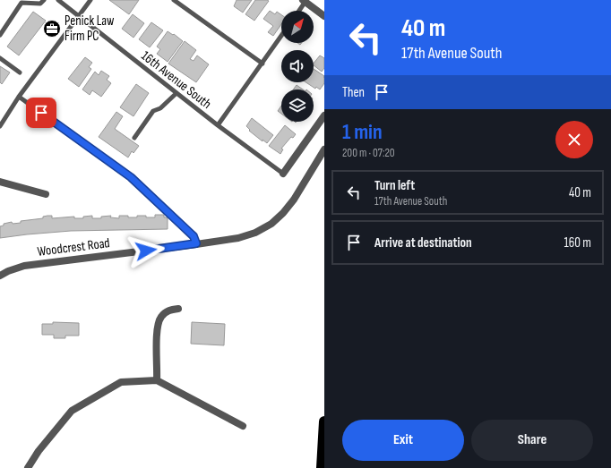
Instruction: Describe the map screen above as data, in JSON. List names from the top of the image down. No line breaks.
{"streets":{"street":["Woodcrest Road"],"lane":["16th Avenue South"]},"places":{"office":["Penick Law Firm PC"]},"north":"top right","page":{"turn":["40 m","17th Avenue South"],"then":"Then","heading":["1 min","200 m · 07:20"],"list":[{"name":"Turn left","note":"17th Avenue South","value":"40 m"},{"name":"Arrive at destination","value":"160 m"}],"buttons":["Exit","Share"]}}
